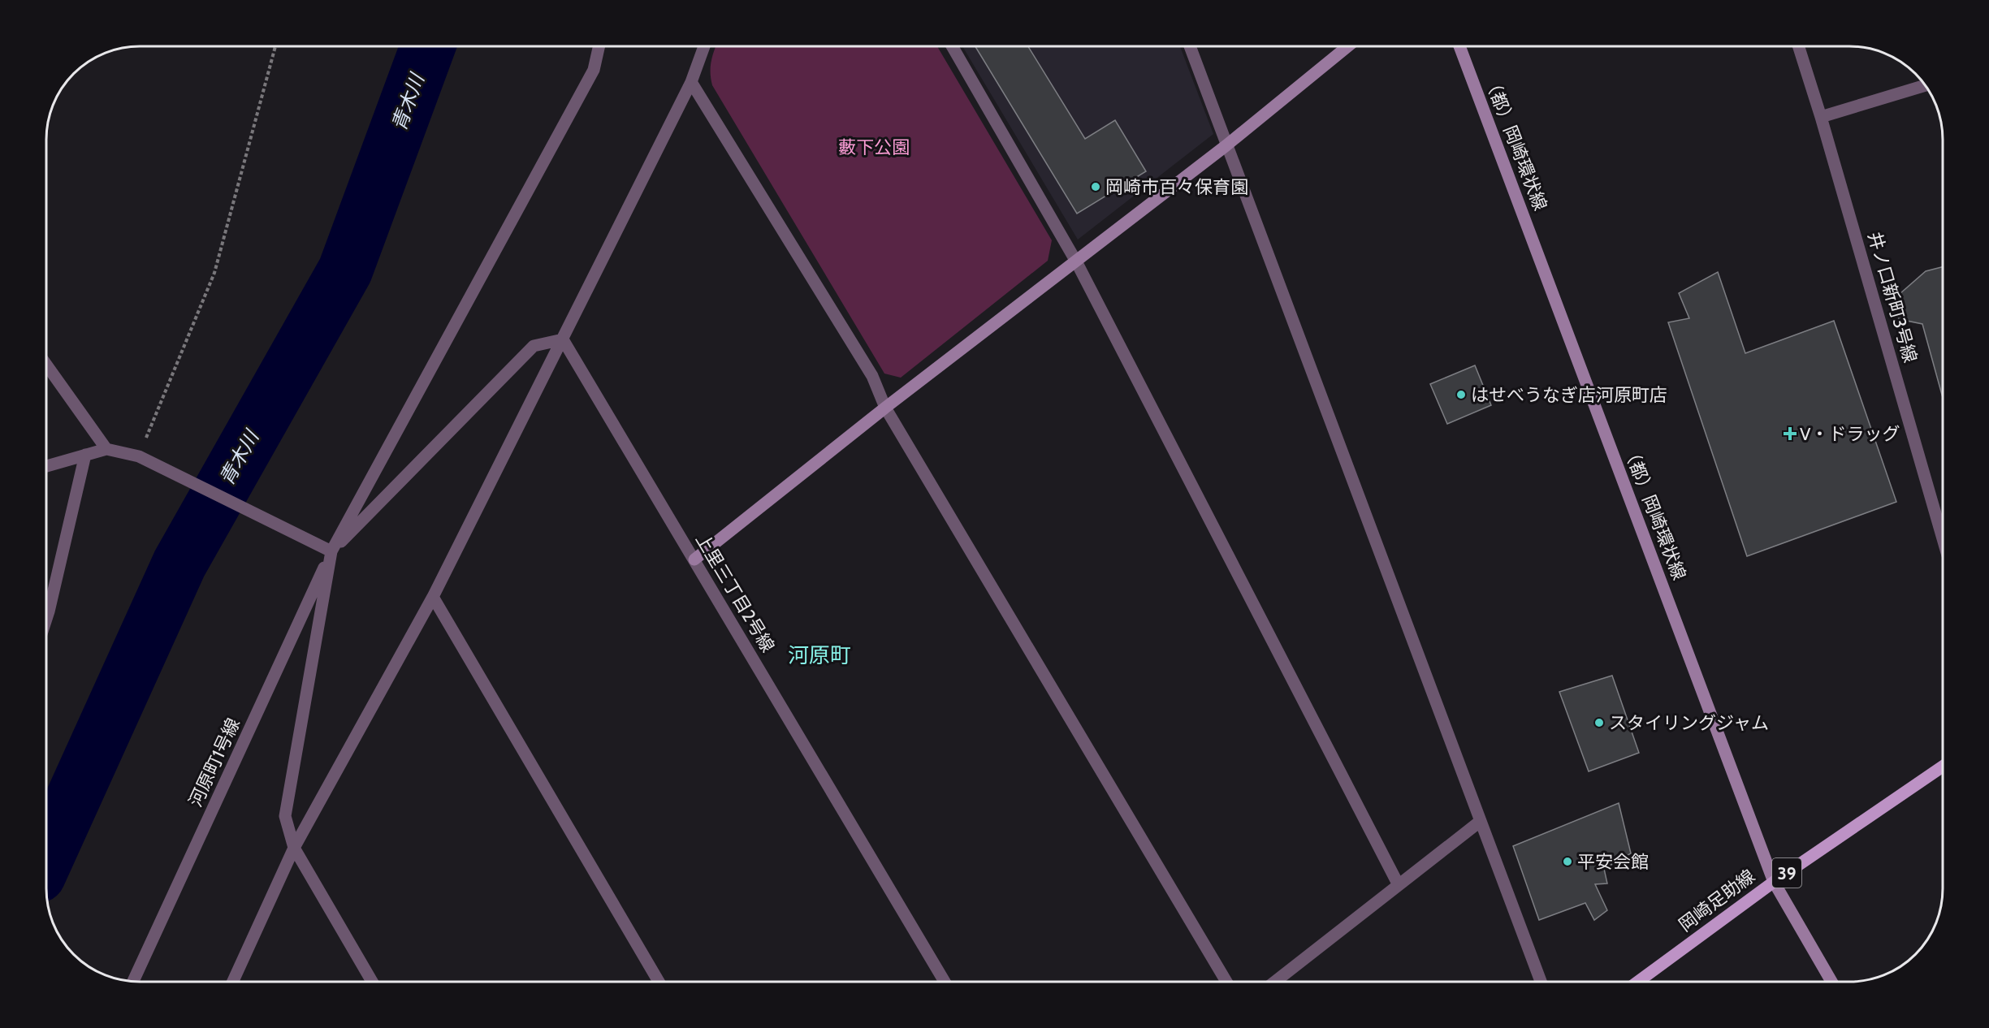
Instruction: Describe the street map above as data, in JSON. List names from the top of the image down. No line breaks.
{"streets":{"main road":["39","岡崎足助線"],"street":["（都）岡崎環状線","井ノ口新町3号線","上里三丁目2号線","河原町1号線"]},"crossings":[["（都）岡崎環状線","岡崎足助線"]],"districts":["河原町"],"water":["青木川"],"parks":["藪下公園"],"places":{"other":["岡崎市百々保育園","はせべうなぎ店河原町店","スタイリングジャム","平安会館"],"health":["V・ドラッグ"]}}
